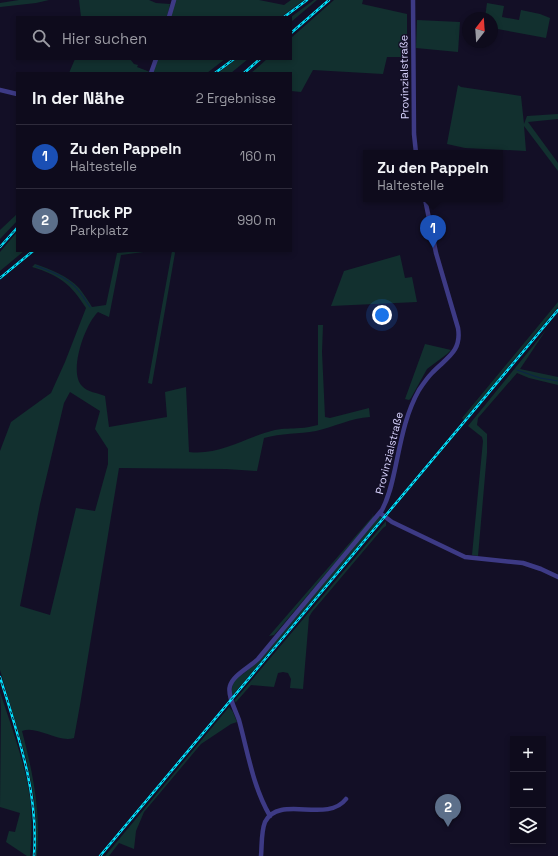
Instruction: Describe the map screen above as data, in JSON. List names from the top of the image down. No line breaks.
{"streets":{"street":["Provinzialstraße"]},"north":"top","page":{"search":"Hier suchen","heading":["In der Nähe","2 Ergebnisse"],"list":[{"mark":"1","name":"Zu den Pappeln","note":"Haltestelle","value":"160 m"},{"mark":"2","name":"Truck PP","note":"Parkplatz","value":"990 m"}],"popup":["Zu den Pappeln","Haltestelle"],"pins":["1","2"],"map_buttons":["+","−"]}}
